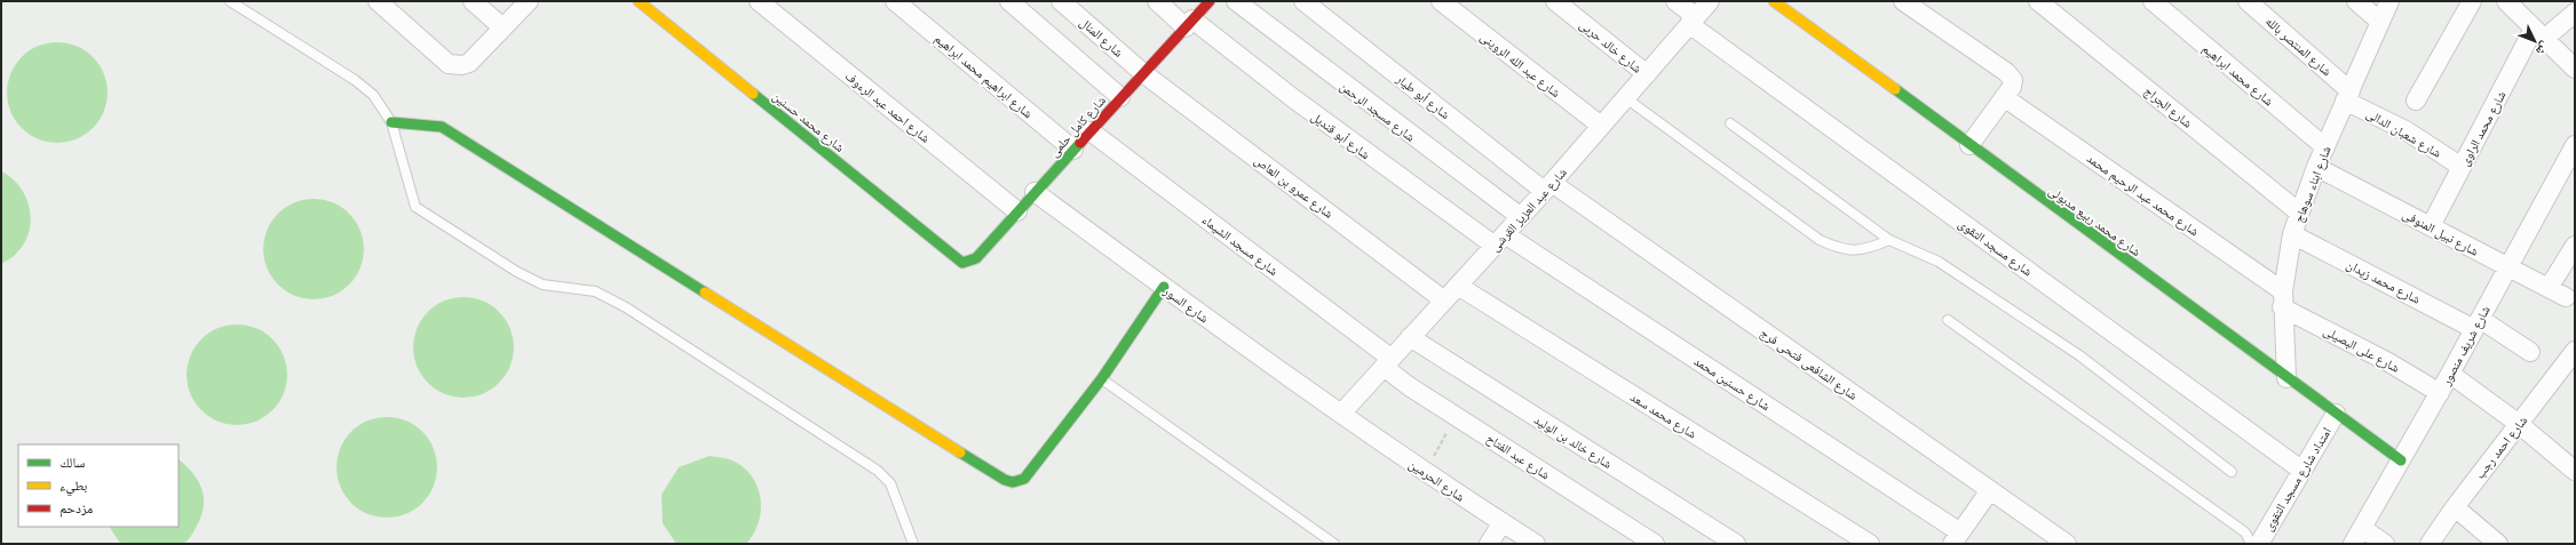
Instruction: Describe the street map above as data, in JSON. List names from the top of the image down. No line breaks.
{"streets":{"street":["شارع المنال","شارع خالد حربى","شارع المنتصر بالله","شارع عبد الله الروينى","شارع محمد ابراهيم","شارع ابراهيم محمد ابراهيم","شارع أبو طيار","شارع احمد عبد الرءوف","شارع الجراج","شارع مسجد الرحمن","شارع محمد حسنين","شارع كامل حلمى","شارع محمد الراوى","شارع شعبان الدالى","شارع أبو قنديل","شارع ابناء سوهاج","شارع عمرو بن العاص","شارع محمد عبد الرحيم محمد","شارع عبد العزيز القرشى","شارع محمد ربيع مدبولى","شارع نبيل المنوفى","شارع مسجد الشيماء","شارع مسجد التقوى","شارع محمد زيدان","شارع السور","شارع شريف منصور","شارع على البصيلى","شارع الشافعى فتحى فرج","شارع حسنين محمد","شارع محمد سعد","شارع خالد بن الوليد","شارع احمد رجب","شارع عبد الفتاح","امتداد شارع مسجد التقوى","شارع الحرمين"]},"crossings":[["شارع المنال","شارع كامل حلمى"],["شارع المنال","شارع عمرو بن العاص"],["شارع خالد حربى","شارع عبد العزيز القرشى"],["شارع المنتصر بالله","شارع شعبان الدالى"],["شارع المنتصر بالله","شارع ابناء سوهاج"],["شارع عبد الله الروينى","شارع عبد العزيز القرشى"],["شارع محمد ابراهيم","شارع ابناء سوهاج"],["شارع ابراهيم محمد ابراهيم","شارع كامل حلمى"],["شارع أبو طيار","شارع عبد العزيز القرشى"],["شارع أبو طيار","شارع الشافعى فتحى فرج"],["شارع احمد عبد الرءوف","شارع كامل حلمى"],["شارع الجراج","شارع ابناء سوهاج"],["شارع مسجد الرحمن","شارع عبد العزيز القرشى"],["شارع محمد حسنين","شارع كامل حلمى"],["شارع كامل حلمى","شارع أبو قنديل"],["شارع كامل حلمى","شارع عمرو بن العاص"],["شارع كامل حلمى","شارع مسجد الشيماء"],["شارع كامل حلمى","شارع السور"],["شارع محمد الراوى","شارع شعبان الدالى"],["شارع محمد الراوى","شارع نبيل المنوفى"],["شارع شعبان الدالى","شارع ابناء سوهاج"],["شارع أبو قنديل","شارع عبد العزيز القرشى"],["شارع أبو قنديل","شارع حسنين محمد"],["شارع ابناء سوهاج","شارع محمد عبد الرحيم محمد"],["شارع ابناء سوهاج","شارع محمد ربيع مدبولى"],["شارع ابناء سوهاج","شارع نبيل المنوفى"],["شارع ابناء سوهاج","شارع محمد زيدان"],["شارع ابناء سوهاج","شارع على البصيلى"],["شارع عمرو بن العاص","شارع عبد العزيز القرشى"],["شارع محمد عبد الرحيم محمد","شارع على البصيلى"],["شارع عبد العزيز القرشى","شارع مسجد الشيماء"],["شارع عبد العزيز القرشى","شارع مسجد التقوى"],["شارع عبد العزيز القرشى","شارع السور"],["شارع عبد العزيز القرشى","شارع الشافعى فتحى فرج"],["شارع عبد العزيز القرشى","شارع حسنين محمد"],["شارع عبد العزيز القرشى","شارع محمد سعد"],["شارع عبد العزيز القرشى","شارع خالد بن الوليد"],["شارع عبد العزيز القرشى","شارع عبد الفتاح"],["شارع عبد العزيز القرشى","شارع الحرمين"],["شارع محمد ربيع مدبولى","شارع شريف منصور"],["شارع محمد ربيع مدبولى","امتداد شارع مسجد التقوى"],["شارع نبيل المنوفى","شارع شريف منصور"],["شارع مسجد الشيماء","شارع عبد الفتاح"],["شارع مسجد التقوى","امتداد شارع مسجد التقوى"],["شارع محمد زيدان","شارع شريف منصور"],["شارع السور","شارع الحرمين"],["شارع شريف منصور","شارع على البصيلى"]],"legend":["سالك","بطيء","مزدحم"],"north":"bottom right"}
